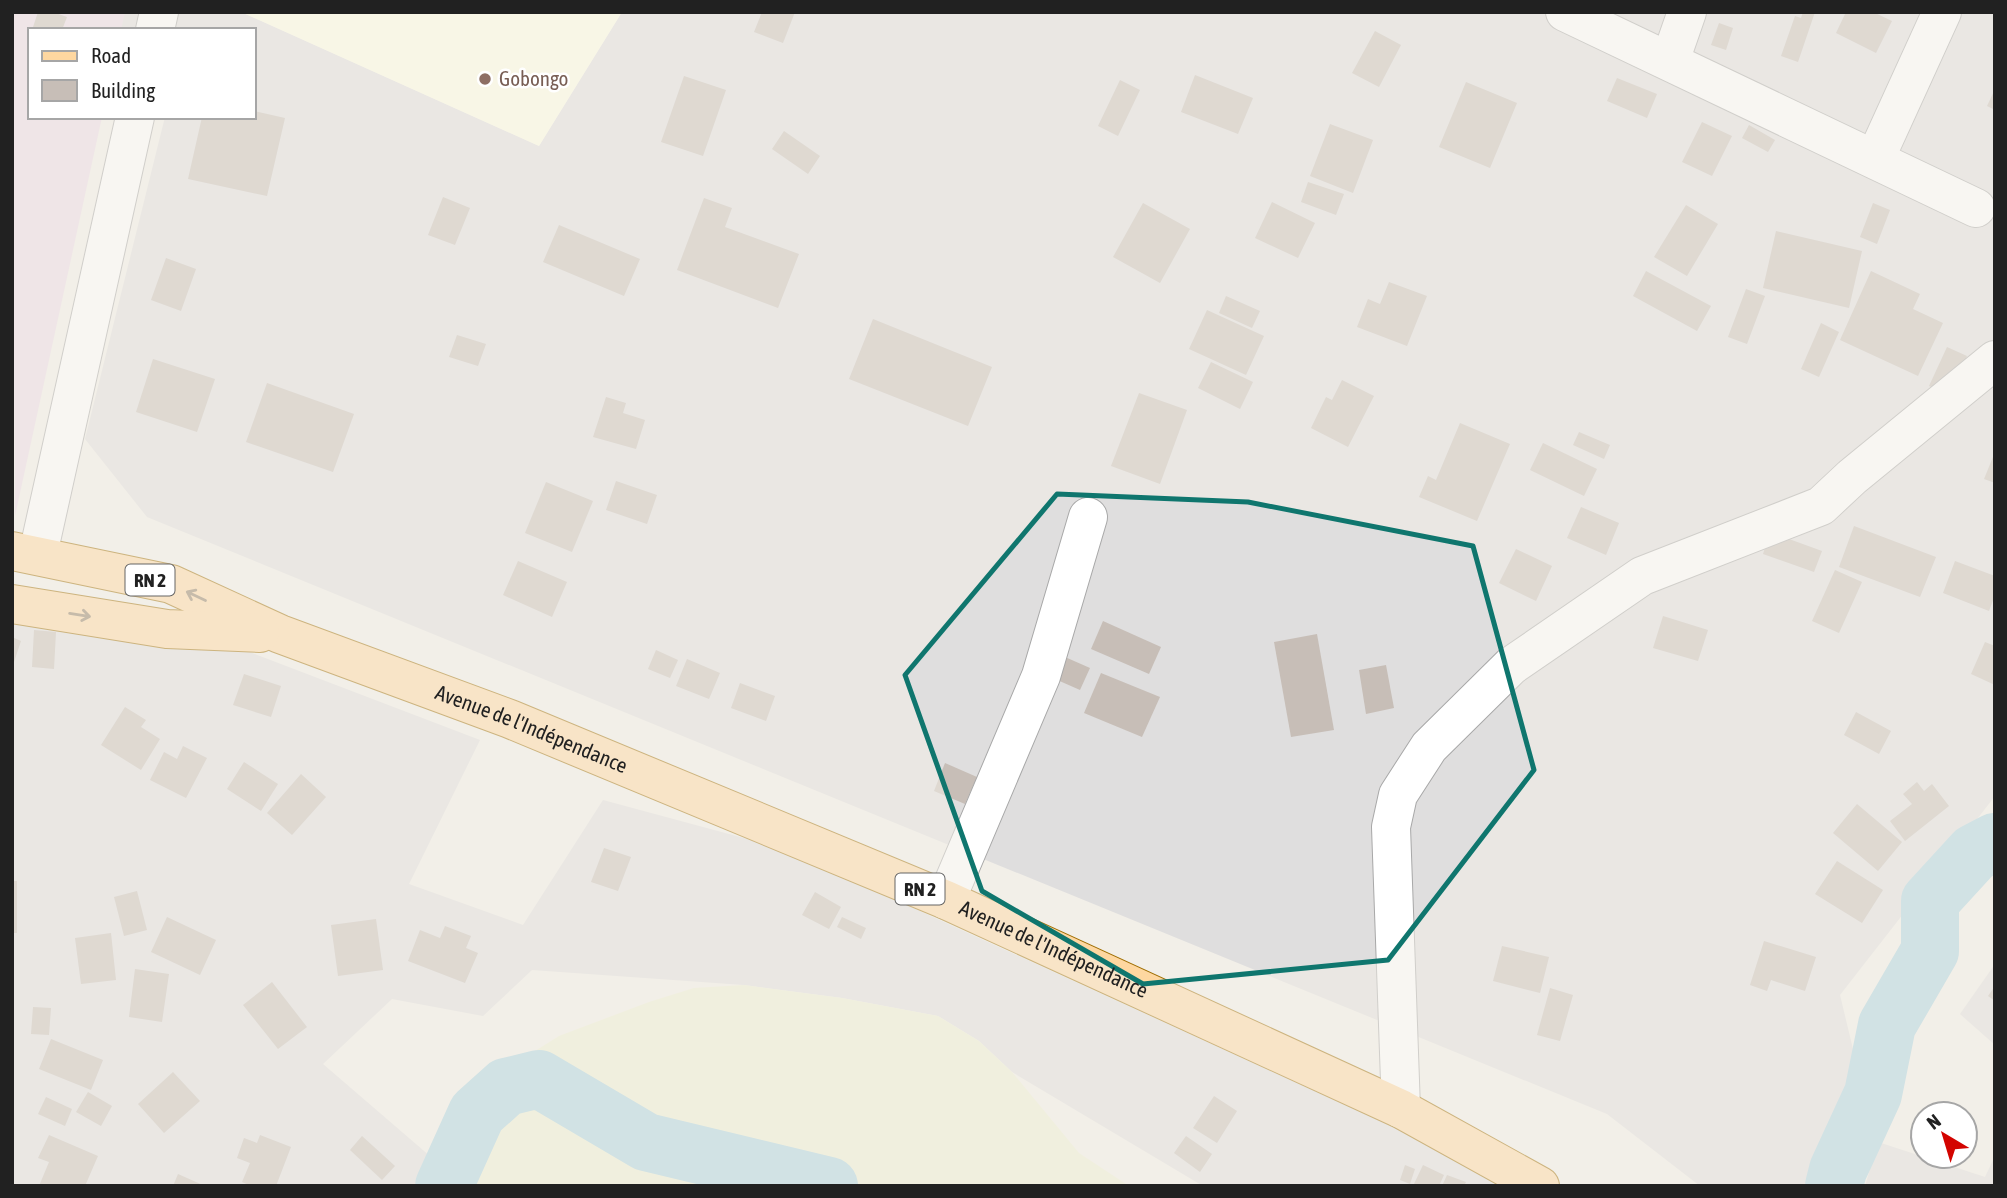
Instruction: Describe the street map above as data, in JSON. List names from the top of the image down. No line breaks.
{"streets":{"main road":["RN 2","Avenue de l'Indépendance"]},"places":["Gobongo"],"legend":["Road","Building"],"north":"top left"}
